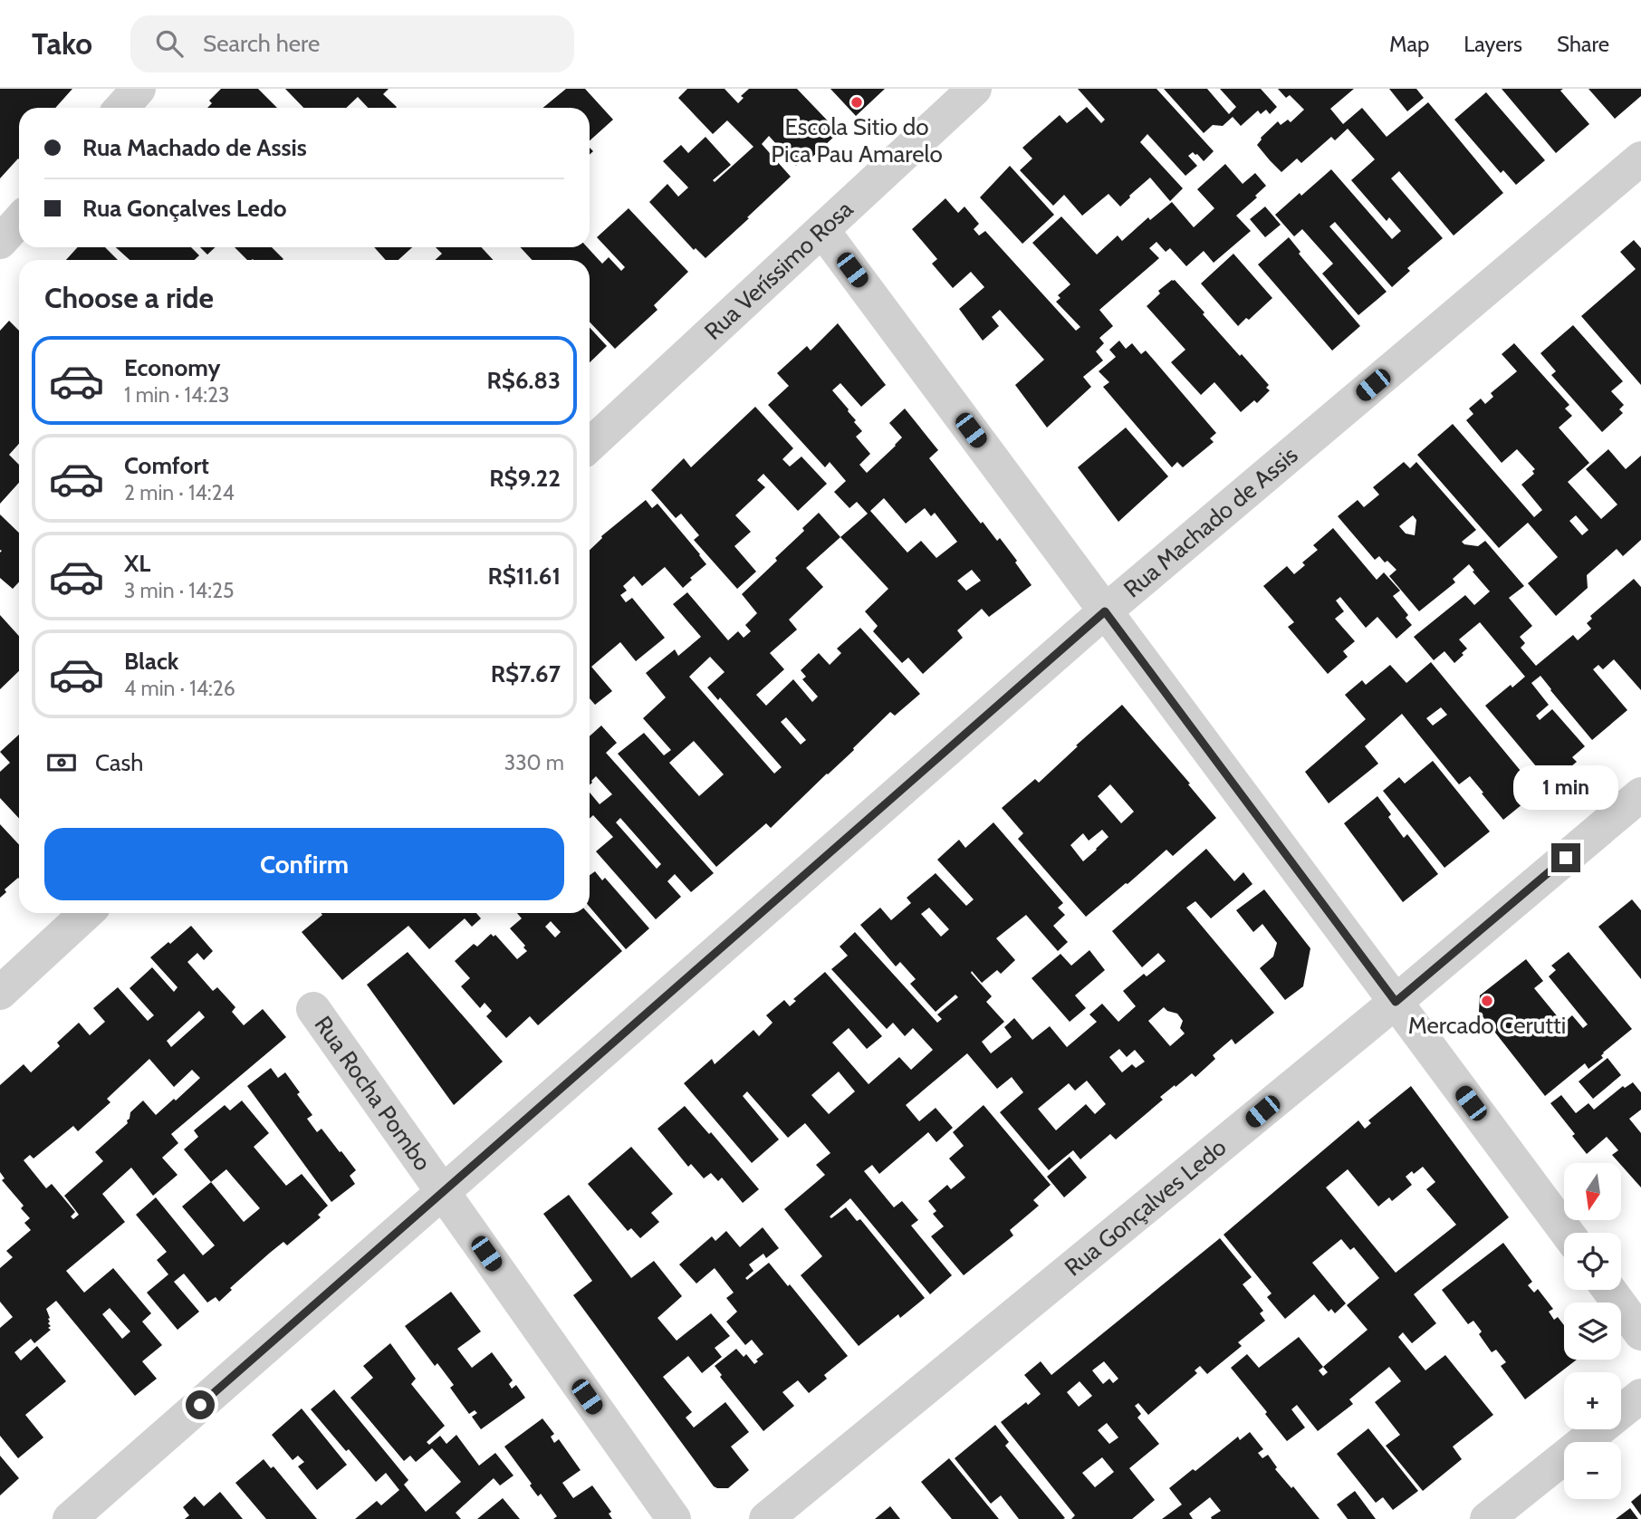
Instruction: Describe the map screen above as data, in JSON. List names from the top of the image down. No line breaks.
{"streets":{"street":["Rua Veríssimo Rosa","Rua Machado de Assis","Rua Rocha Pombo","Rua Gonçalves Ledo"]},"crossings":[["Rua Machado de Assis","Rua Rocha Pombo"]],"places":["Escola Sitio do Pica Pau Amarelo","Mercado Cerutti"],"north":"bottom","page":{"header":"Tako","search":"Search here","nav":["Map","Layers","Share"],"banner":["Rua Machado de Assis","Rua Gonçalves Ledo"],"heading":"Choose a ride","list":[{"name":"Economy","note":"1 min · 14:23","value":"R$6.83"},{"name":"Comfort","note":"2 min · 14:24","value":"R$9.22"},{"name":"XL","note":"3 min · 14:25","value":"R$11.61"},{"name":"Black","note":"4 min · 14:26","value":"R$7.67"}],"pay":["Cash","330 m"],"bubble":"1 min","buttons":"Confirm","map_buttons":["+","−"]}}
